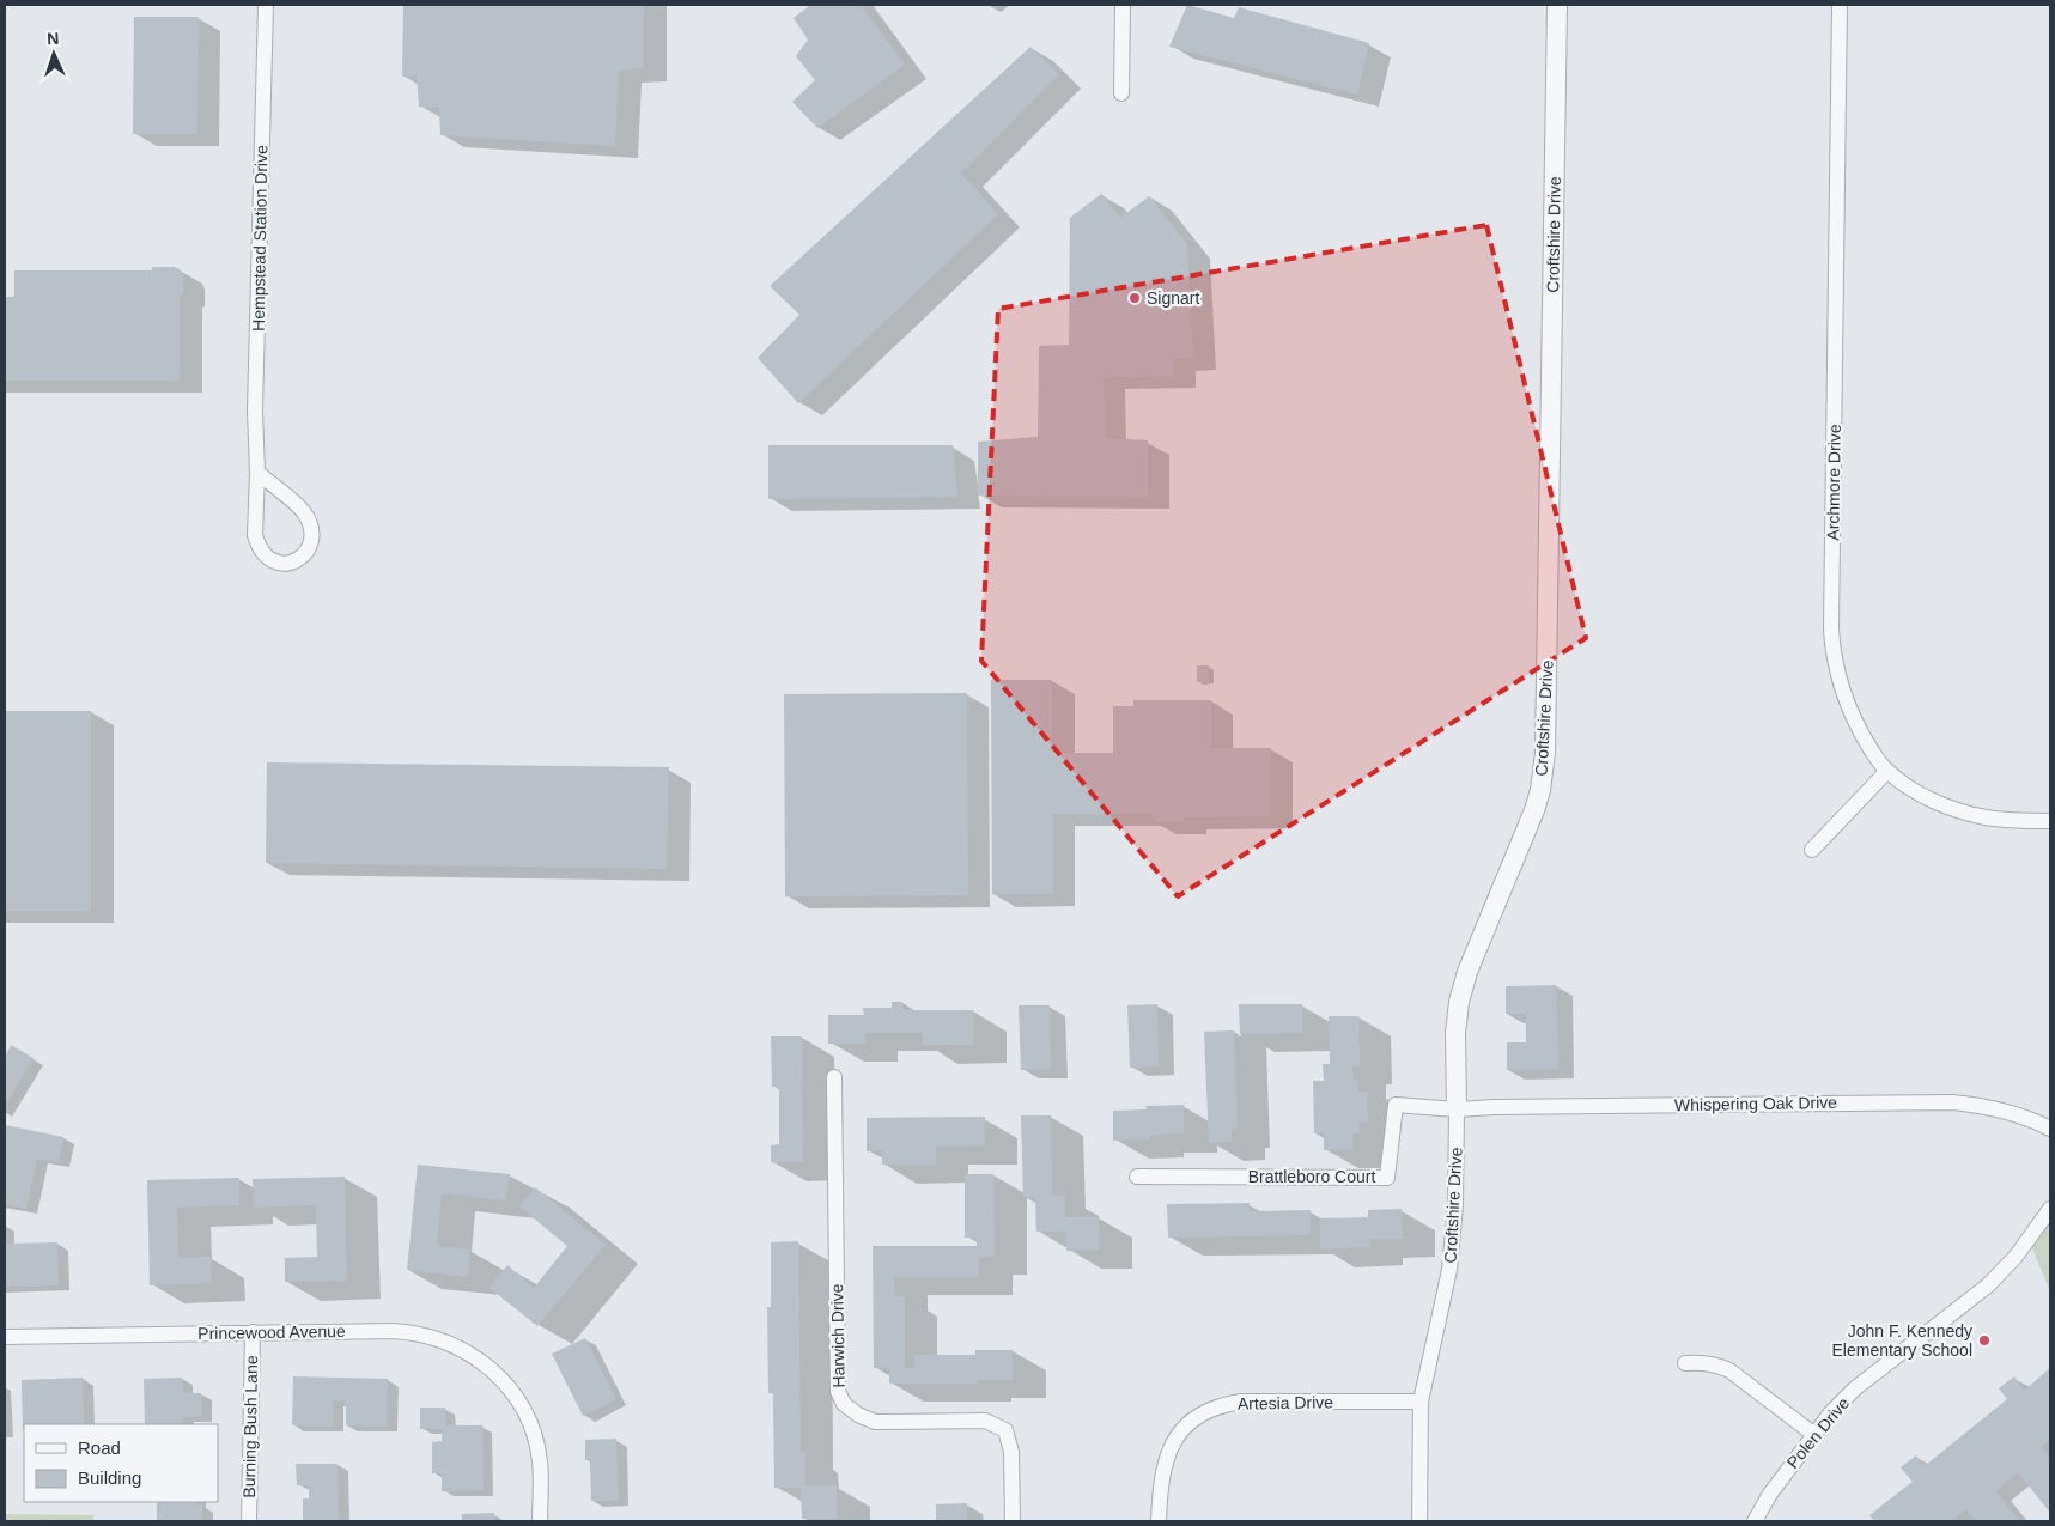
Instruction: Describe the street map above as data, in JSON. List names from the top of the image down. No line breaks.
{"streets":{"street":["Croftshire Drive","Hempstead Station Drive","Archmore Drive","Whispering Oak Drive","Brattleboro Court","Princewood Avenue","Harwich Drive","Artesia Drive","Burning Bush Lane","Polen Drive"]},"crossings":[["Croftshire Drive","Whispering Oak Drive"],["Croftshire Drive","Brattleboro Court"],["Croftshire Drive","Artesia Drive"],["Whispering Oak Drive","Brattleboro Court"],["Princewood Avenue","Burning Bush Lane"]],"places":["Signart","John F. Kennedy Elementary School"],"legend":["Road","Building"],"north":"top"}
